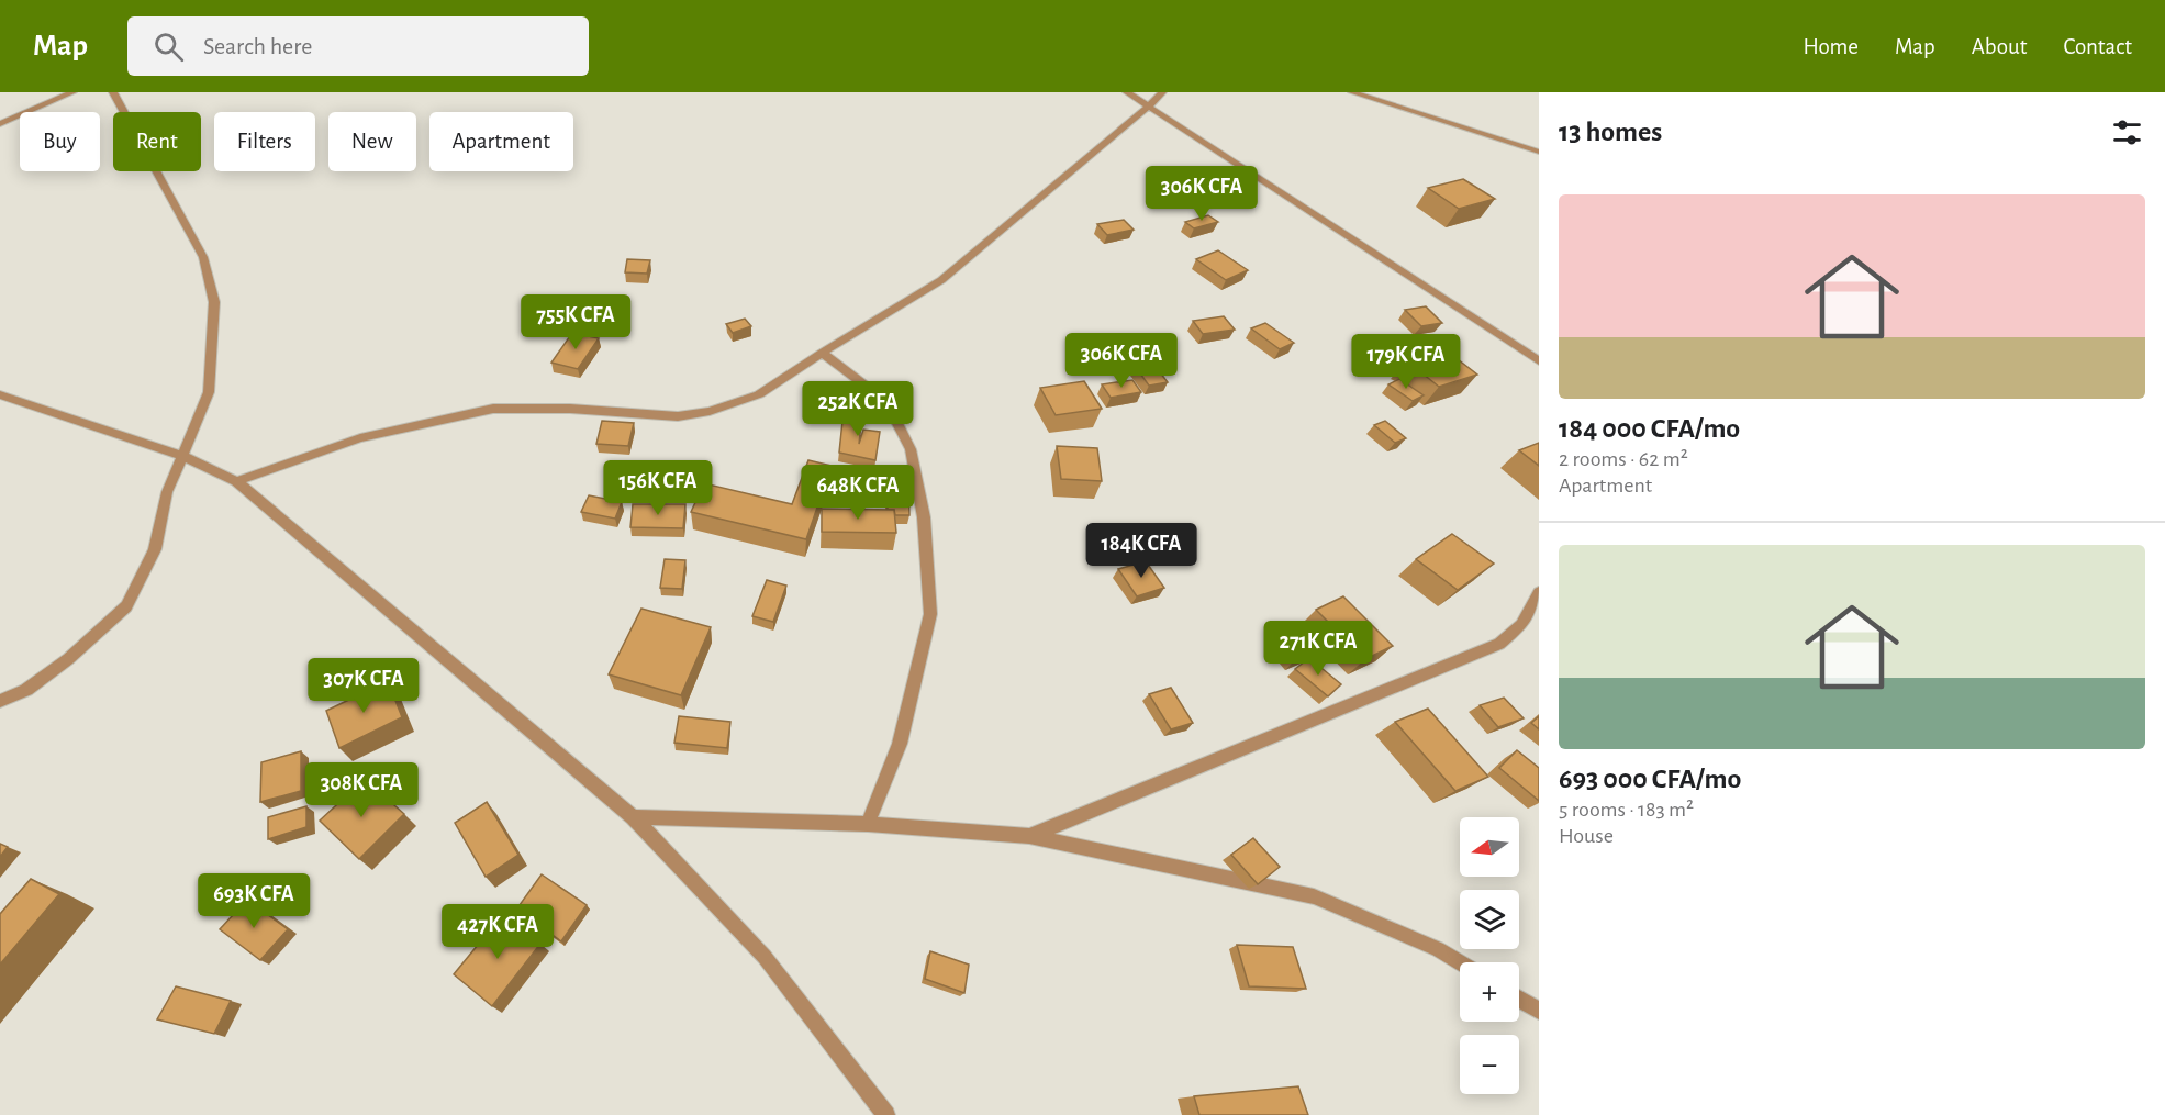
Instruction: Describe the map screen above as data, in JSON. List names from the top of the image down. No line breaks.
{"north":"left","page":{"header":"Map","search":"Search here","nav":["Home","Map","About","Contact"],"heading":"13 homes","chip":["Buy","Rent","Filters","New","Apartment"],"price":["306K CFA","755K CFA","306K CFA","179K CFA","252K CFA","156K CFA","648K CFA","184K CFA","271K CFA","307K CFA","308K CFA","693K CFA","427K CFA"],"list":[{"name":"184 000 CFA/mo","note":"2 rooms · 62 m² · Apartment"},{"name":"693 000 CFA/mo","note":"5 rooms · 183 m² · House"}],"map_buttons":["+","−"]}}
